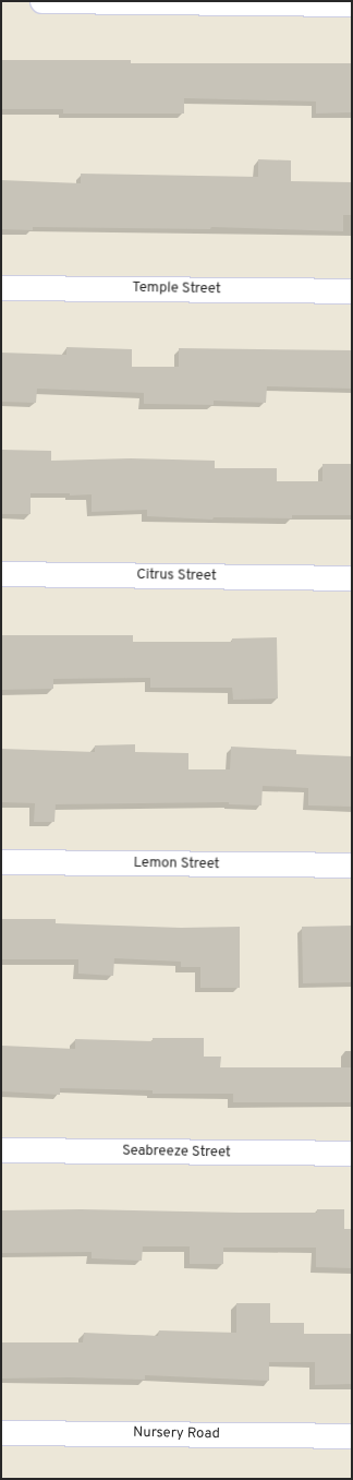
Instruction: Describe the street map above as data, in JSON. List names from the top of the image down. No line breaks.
{"streets":{"street":["Temple Street","Citrus Street","Lemon Street","Seabreeze Street","Nursery Road"]}}
